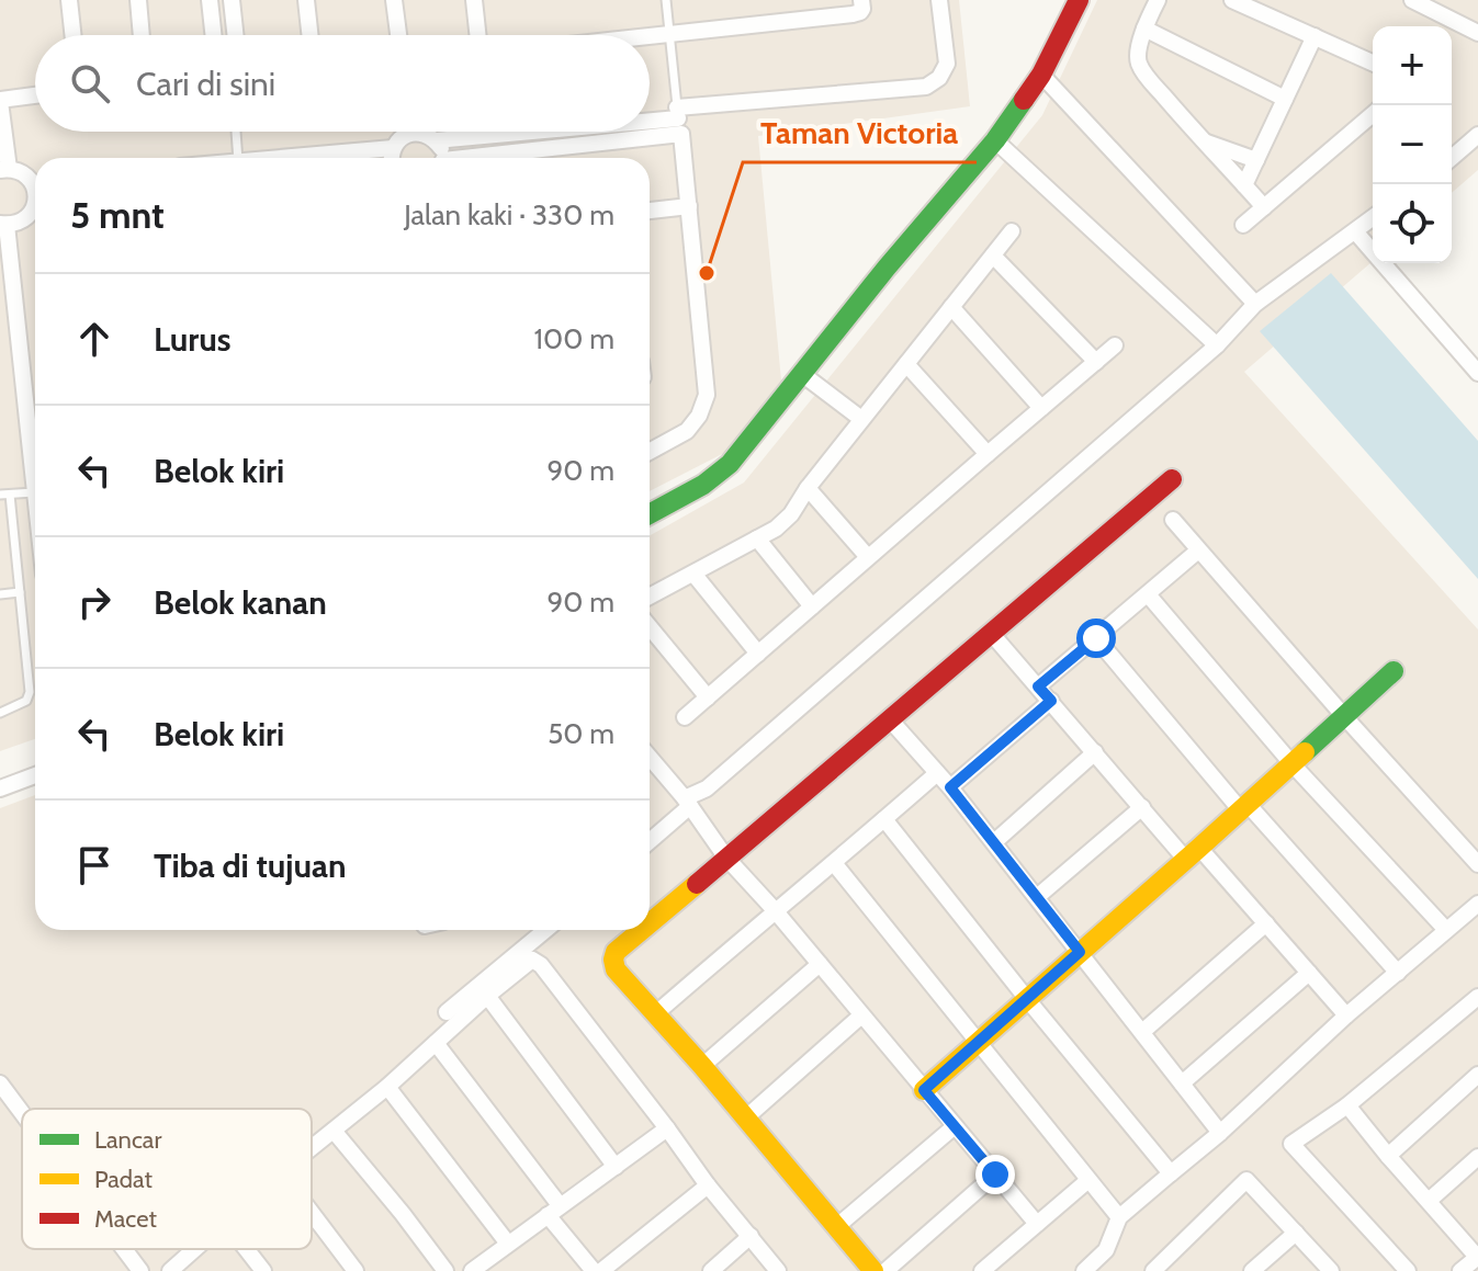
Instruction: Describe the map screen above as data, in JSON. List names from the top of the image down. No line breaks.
{"places":["Taman Victoria"],"legend":["Lancar","Padat","Macet"],"page":{"map_buttons":["+","−"],"search":"Cari di sini","heading":["5 mnt","Jalan kaki · 330 m"],"list":[["Lurus","100 m"],["Belok kiri","90 m"],["Belok kanan","90 m"],["Belok kiri","50 m"],"Tiba di tujuan"]}}
